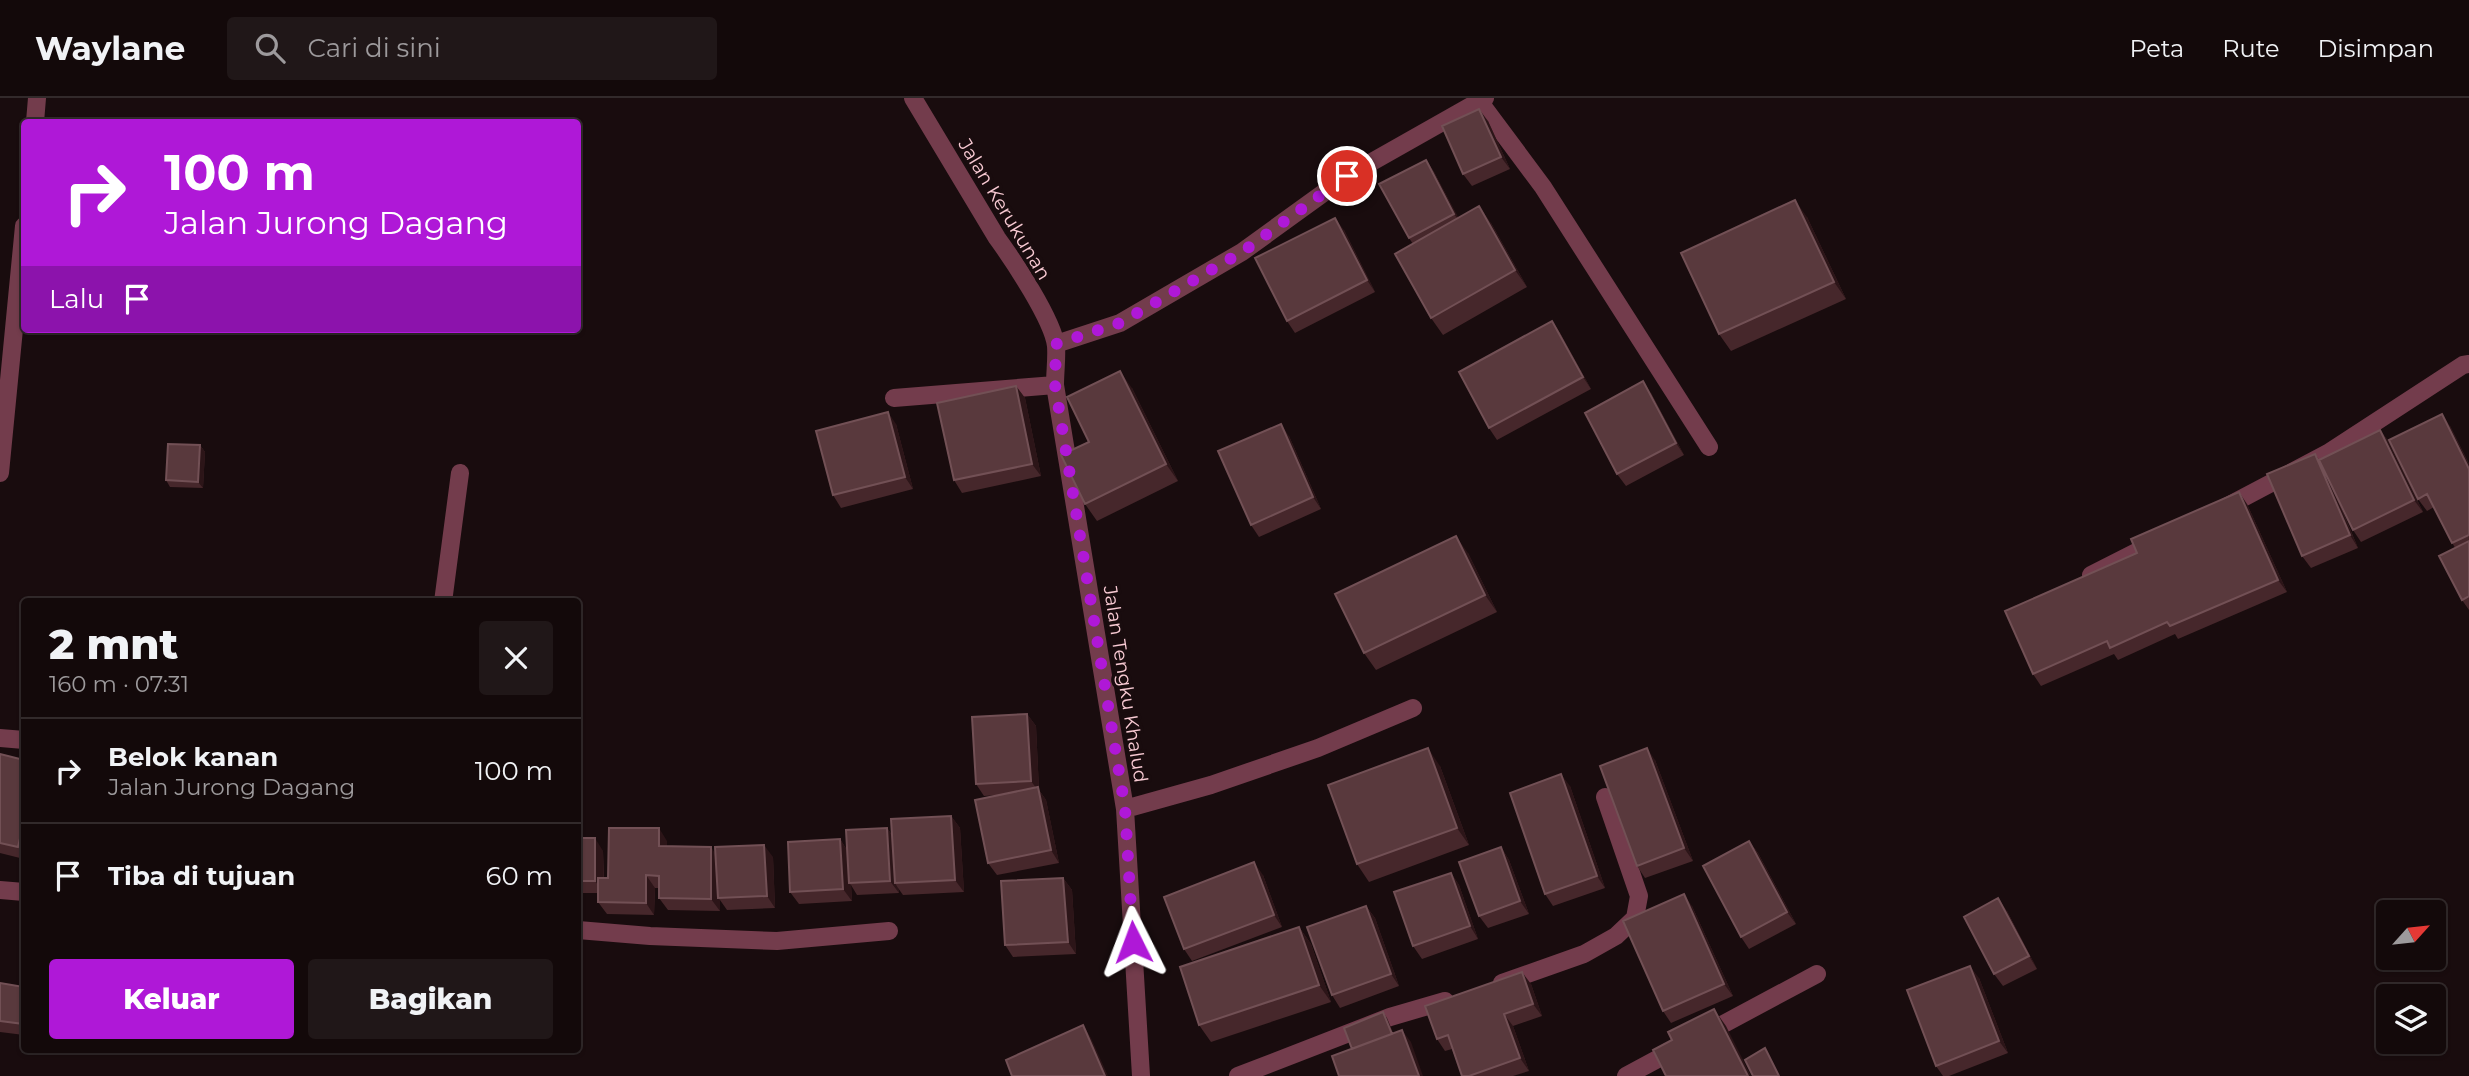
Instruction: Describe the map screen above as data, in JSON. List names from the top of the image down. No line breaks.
{"streets":{"street":["Jalan Kerukunan","Jalan Tengku Khalud"]},"crossings":[["Jalan Kerukunan","Jalan Tengku Khalud"]],"north":"top right","page":{"header":"Waylane","search":"Cari di sini","nav":["Peta","Rute","Disimpan"],"turn":["100 m","Jalan Jurong Dagang"],"then":"Lalu","heading":["2 mnt","160 m · 07:31"],"list":[{"name":"Belok kanan","note":"Jalan Jurong Dagang","value":"100 m"},{"name":"Tiba di tujuan","value":"60 m"}],"buttons":["Keluar","Bagikan"]}}
